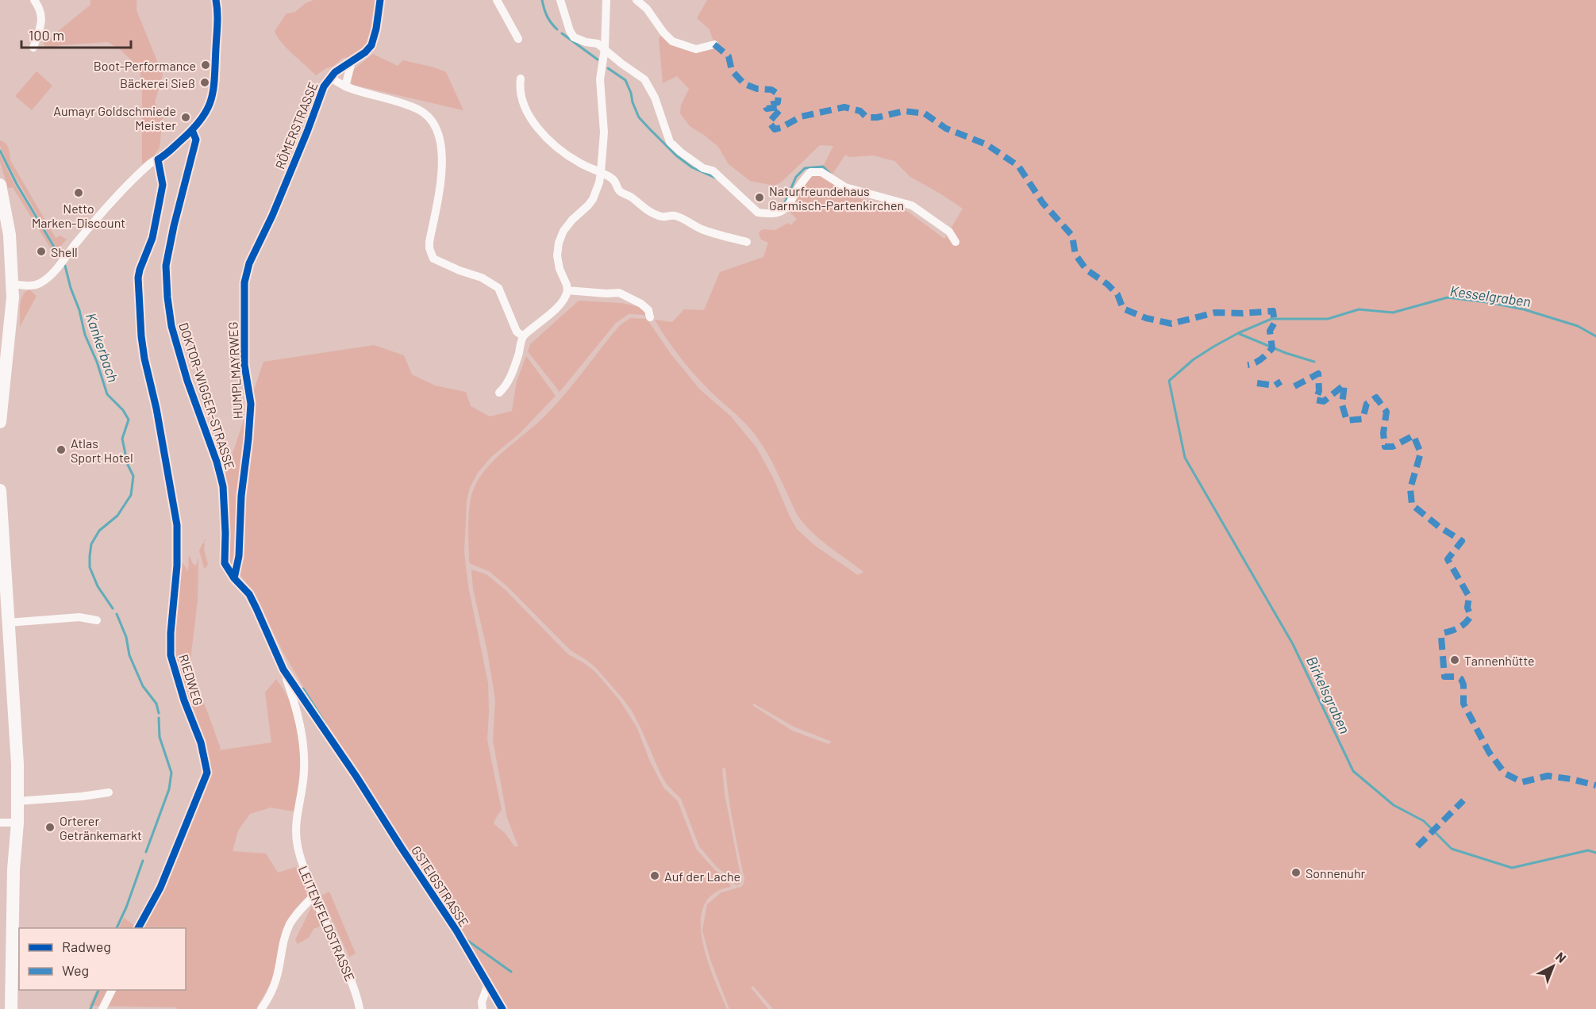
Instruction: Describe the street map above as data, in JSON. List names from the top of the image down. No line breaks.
{"streets":{"street":["RÖMERSTRASSE","HUMPLMAYRWEG","DOKTOR-WIGGER-STRASSE","RIEDWEG","GSTEIGSTRASSE","LEITENFELDSTRASSE"]},"crossings":[["RÖMERSTRASSE","HUMPLMAYRWEG"],["HUMPLMAYRWEG","DOKTOR-WIGGER-STRASSE"],["DOKTOR-WIGGER-STRASSE","GSTEIGSTRASSE"],["DOKTOR-WIGGER-STRASSE","LEITENFELDSTRASSE"]],"water":["Kesselgraben","Kankerbach","Birkelsgraben"],"places":["Boot-Performance","Bäckerei Sieß","Aumayr Goldschmiede Meister","Netto Marken-Discount","Naturfreundehaus Garmisch-Partenkirchen","Shell","Atlas Sport Hotel","Tannenhütte","Orterer Getränkemarkt","Sonnenuhr","Auf der Lache"],"legend":["Radweg","Weg"],"scale_bar":"100 m","north":"top right"}
